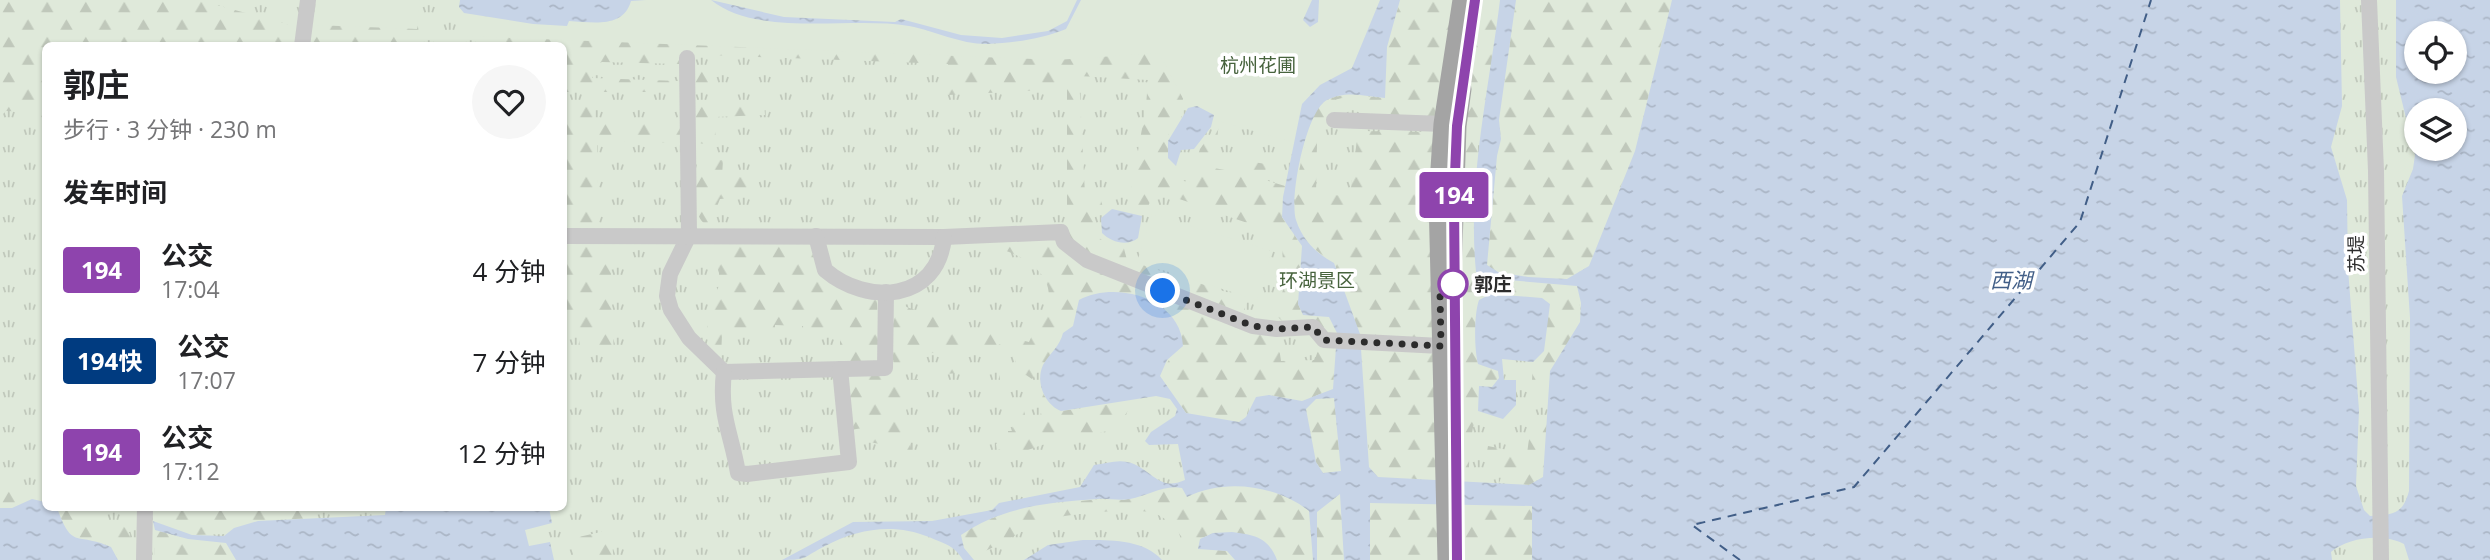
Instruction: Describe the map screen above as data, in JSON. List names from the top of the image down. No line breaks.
{"streets":{"street":["苏堤"]},"water":["西湖"],"parks":["杭州花圃","环湖景区"],"places":["郭庄"],"lines":["bus line 194"],"page":{"on_map":"194","heading":[["郭庄","步行 · 3 分钟 · 230 m"],"发车时间"],"list":[{"mark":"194","name":"公交","note":"17:04","value":"4 分钟"},{"mark":"194快","name":"公交","note":"17:07","value":"7 分钟"},{"mark":"194","name":"公交","note":"17:12","value":"12 分钟"}]}}
